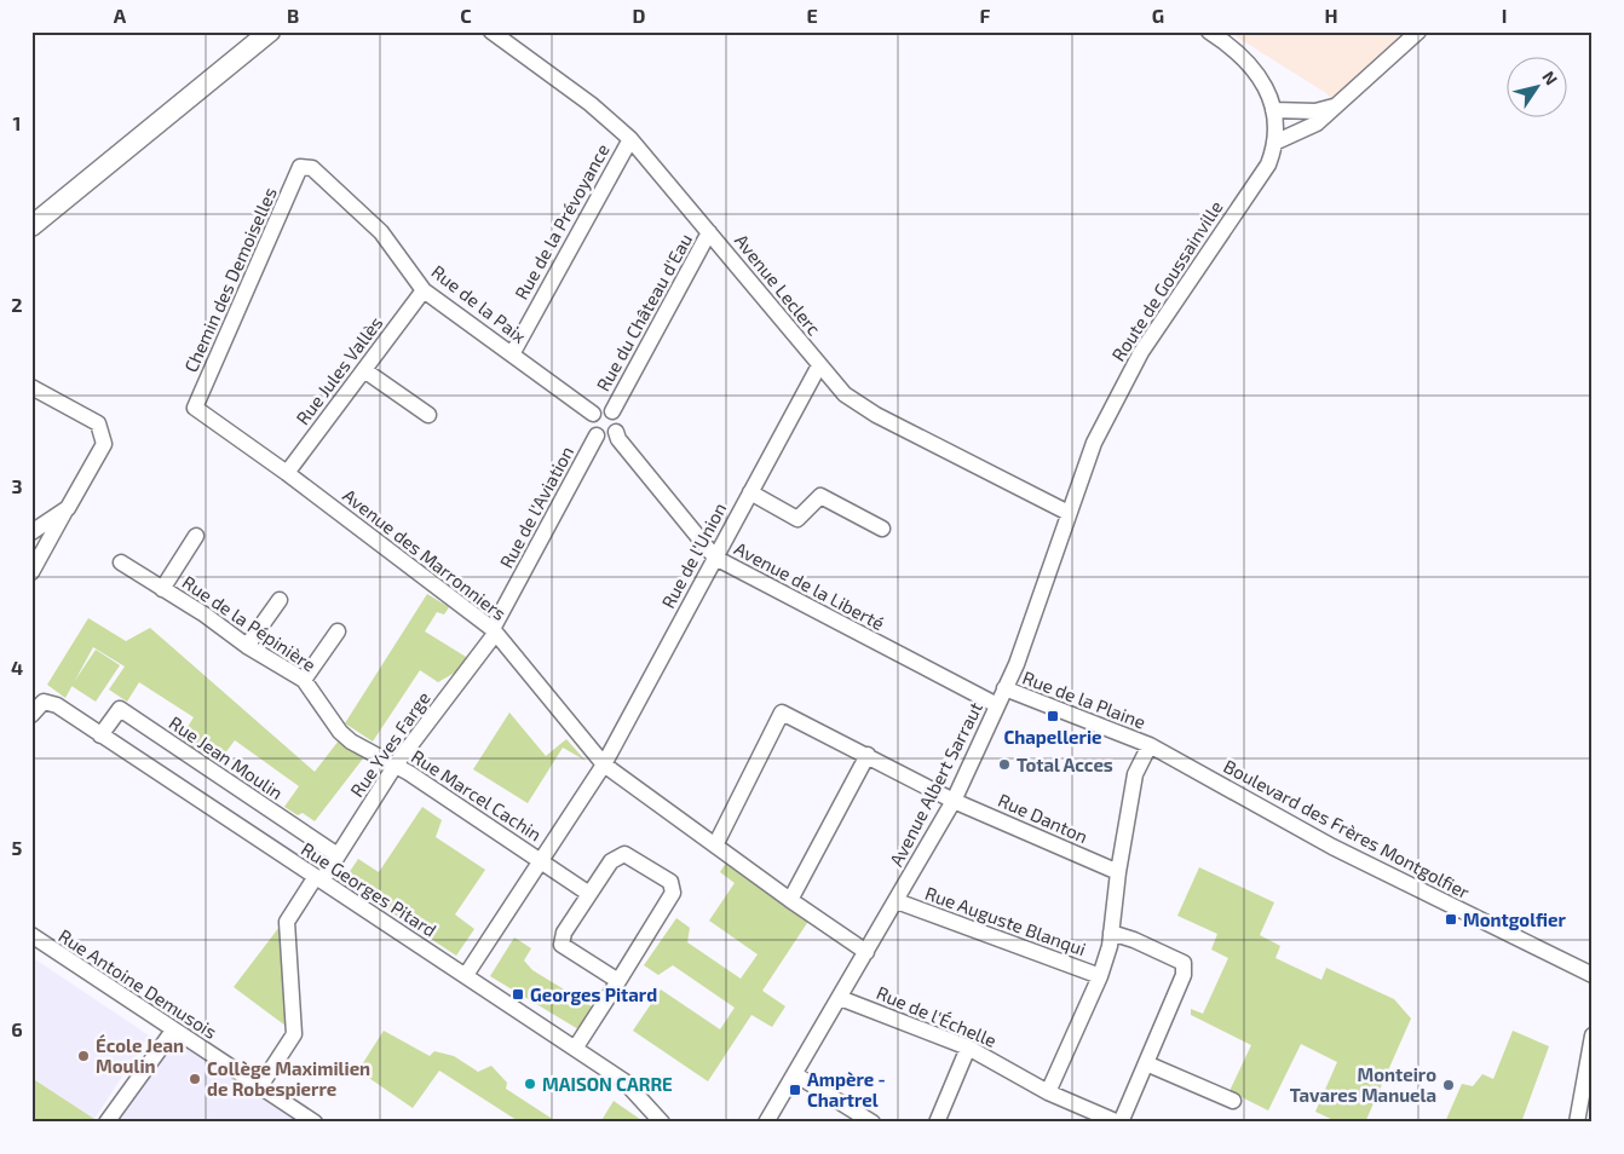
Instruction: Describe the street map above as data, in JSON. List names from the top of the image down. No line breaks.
{"streets":{"street":["Rue de la Prévoyance","Chemin des Demoiselles","Route de Goussainville","Avenue Leclerc","Rue de la Paix","Rue du Château d'Eau","Rue Jules Vallès","Rue de l'Aviation","Avenue des Marronniers","Rue de l'Union","Avenue de la Liberté","Rue de la Pépinière","Rue de la Plaine","Rue Yves Farge","Rue Jean Moulin","Avenue Albert Sarraut","Rue Marcel Cachin","Rue Danton","Boulevard des Frères Montgolfier","Rue Georges Pitard","Rue Auguste Blanqui","Rue Antoine Demusois","Rue de l'Échelle"]},"crossings":[["Rue de la Prévoyance","Avenue Leclerc"],["Rue de la Prévoyance","Rue de la Paix"],["Chemin des Demoiselles","Rue de la Paix"],["Chemin des Demoiselles","Avenue des Marronniers"],["Route de Goussainville","Avenue Albert Sarraut"],["Avenue Leclerc","Rue du Château d'Eau"],["Avenue Leclerc","Rue de l'Union"],["Avenue Leclerc","Avenue Albert Sarraut"],["Rue de la Paix","Rue du Château d'Eau"],["Rue de la Paix","Rue Jules Vallès"],["Rue de la Paix","Rue de l'Aviation"],["Rue de la Paix","Avenue de la Liberté"],["Rue du Château d'Eau","Rue de l'Aviation"],["Rue du Château d'Eau","Avenue de la Liberté"],["Rue Jules Vallès","Avenue des Marronniers"],["Rue de l'Aviation","Avenue des Marronniers"],["Rue de l'Aviation","Avenue de la Liberté"],["Rue de l'Aviation","Rue Yves Farge"],["Avenue des Marronniers","Rue de l'Union"],["Avenue des Marronniers","Rue Yves Farge"],["Avenue des Marronniers","Avenue Albert Sarraut"],["Avenue des Marronniers","Rue Danton"],["Rue de l'Union","Avenue de la Liberté"],["Rue de l'Union","Rue Marcel Cachin"],["Rue de l'Union","Rue Georges Pitard"],["Avenue de la Liberté","Avenue Albert Sarraut"],["Rue de la Pépinière","Rue Marcel Cachin"],["Rue de la Plaine","Avenue Albert Sarraut"],["Rue de la Plaine","Boulevard des Frères Montgolfier"],["Rue Yves Farge","Rue Jean Moulin"],["Rue Yves Farge","Rue Marcel Cachin"],["Rue Yves Farge","Rue Georges Pitard"],["Rue Yves Farge","Rue Antoine Demusois"],["Rue Jean Moulin","Rue Georges Pitard"],["Avenue Albert Sarraut","Rue Danton"],["Avenue Albert Sarraut","Rue Auguste Blanqui"],["Avenue Albert Sarraut","Rue de l'Échelle"]],"places":{"transit":["Chapellerie","Montgolfier","Georges Pitard","Ampère - Chartrel"],"other":["Total Acces","École Jean Moulin","Collège Maximilien de Robespierre","MAISON CARRE","Monteiro Tavares Manuela"]},"north":"top right","grid":{"columns":["A","B","C","D","E","F","G","H","I"],"rows":["1","2","3","4","5","6"]}}
